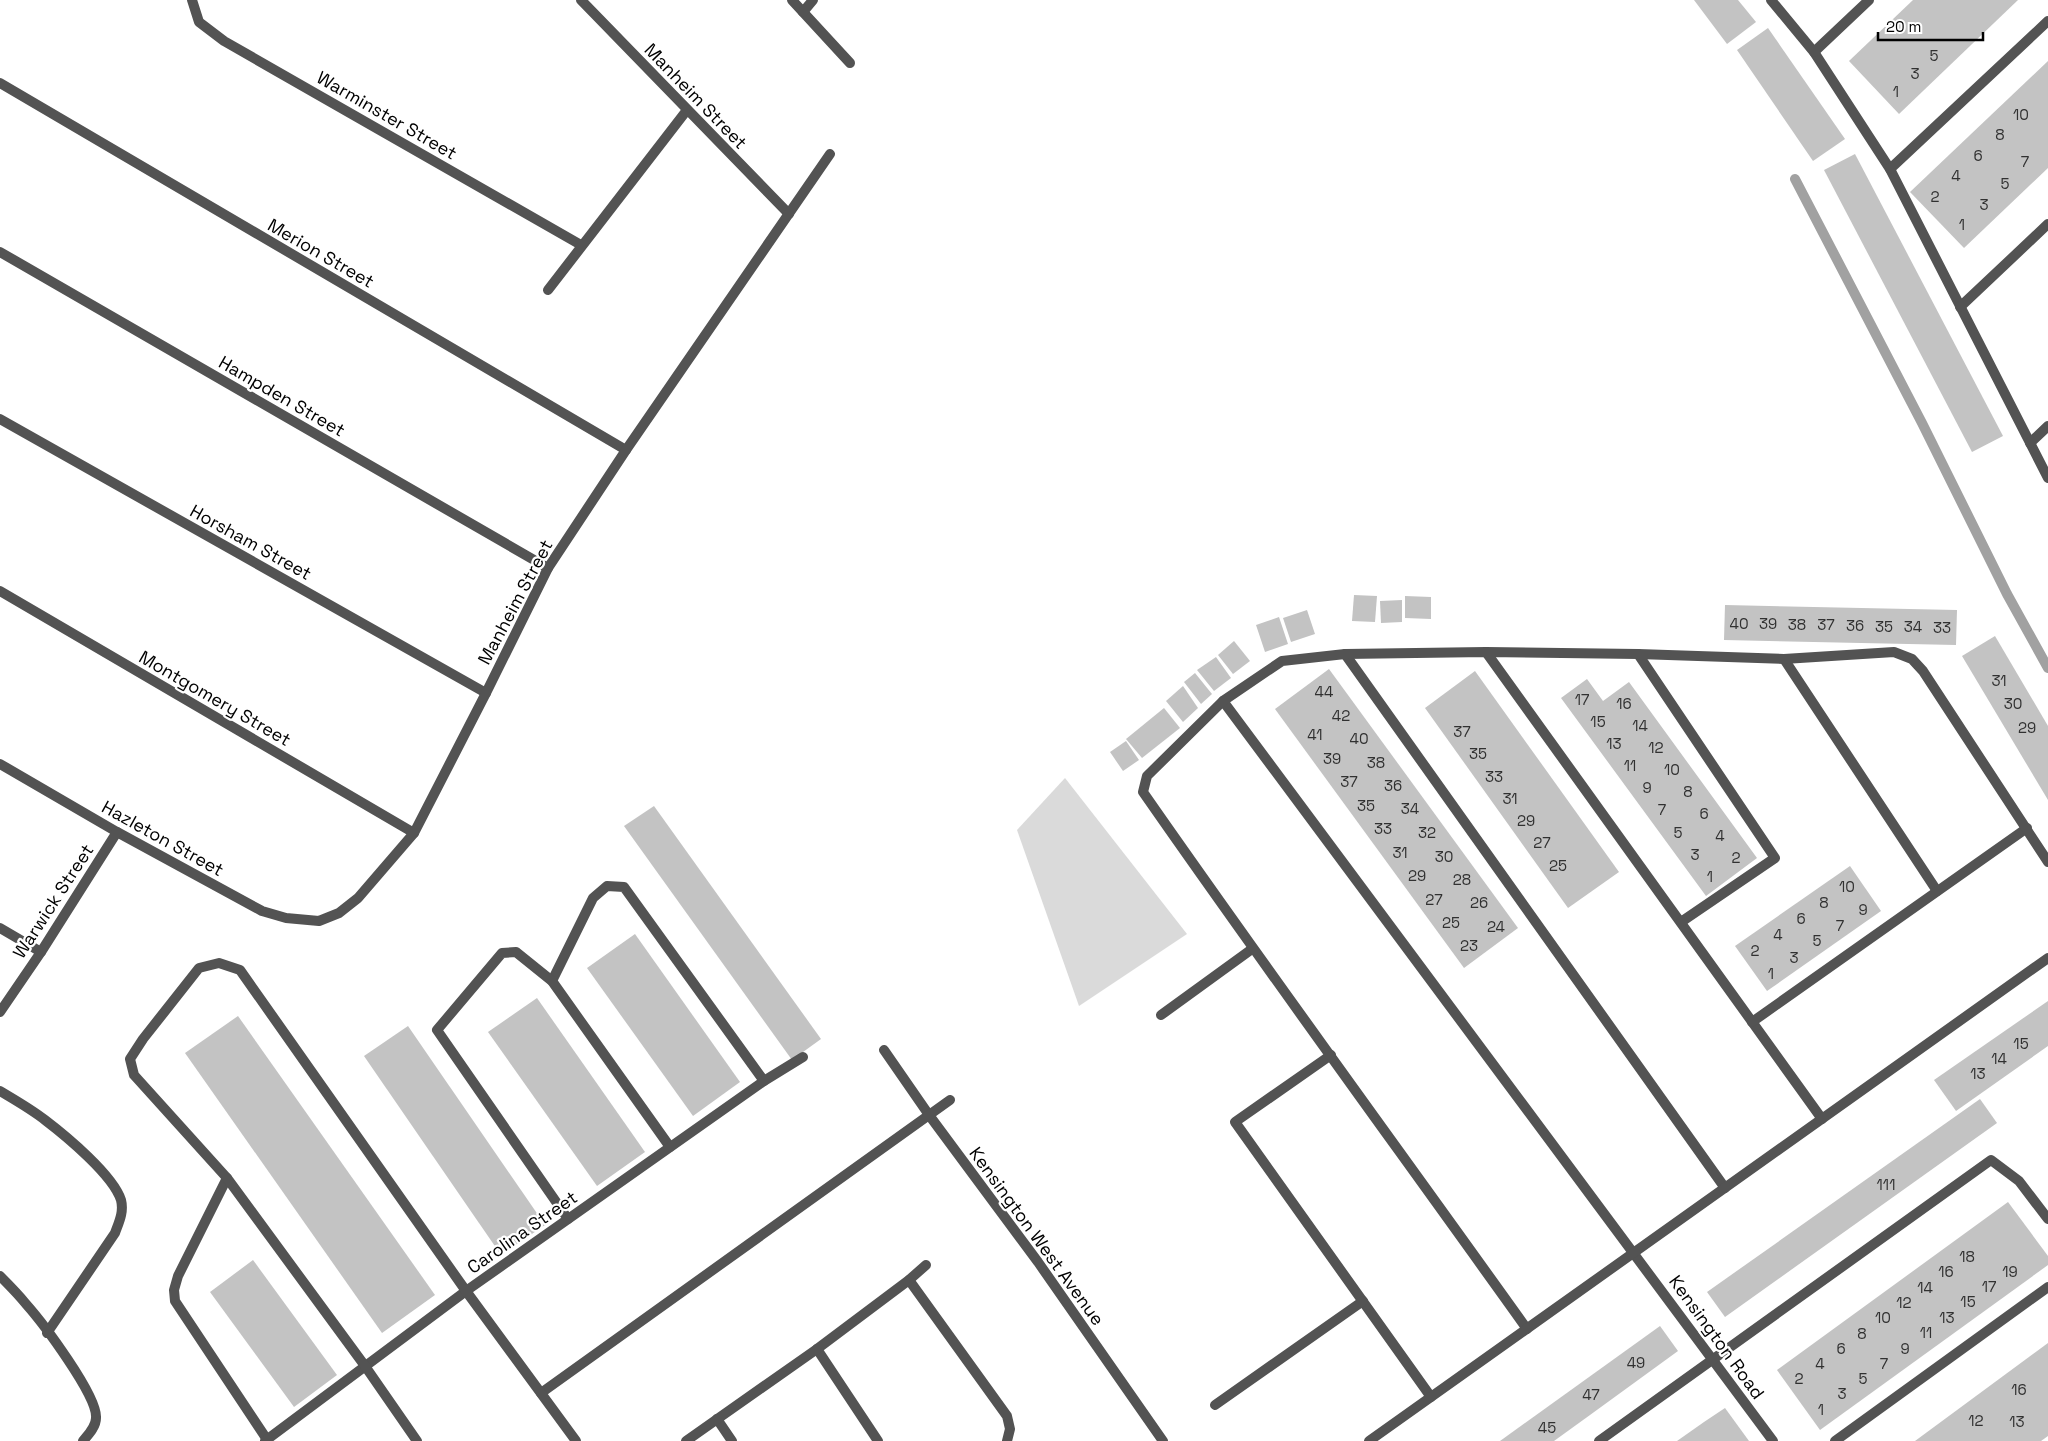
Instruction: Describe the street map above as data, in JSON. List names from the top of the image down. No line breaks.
{"streets":{"street":["Manheim Street","Warminster Street","Merion Street","Hampden Street","Horsham Street","Montgomery Street","Hazleton Street","Warwick Street","Carolina Street","Kensington West Avenue","Kensington Road"]},"crossings":[["Manheim Street","Merion Street"],["Manheim Street","Hampden Street"],["Manheim Street","Horsham Street"],["Manheim Street","Montgomery Street"],["Manheim Street","Hazleton Street"],["Hazleton Street","Warwick Street"]],"house_numbers":["5","3","1","10","8","6","7","4","5","2","3","1","40","39","38","37","36","35","34","33","31","44","17","16","30","42","15","14","29","37","41","40","13","12","35","39","38","11","10","33","37","36","9","8","31","35","34","7","6","29","33","32","5","4","27","31","3","30","2","25","29","1","28","10","27","26","8","9","6","25","7","24","4","5","23","2","3","1","15","14","13","111","18","16","19","17","14","15","12","10","13","11","8","6","9","49","4","7","2","5","16","3","47","1","12","13","45"],"scale_bar":"20 m"}
